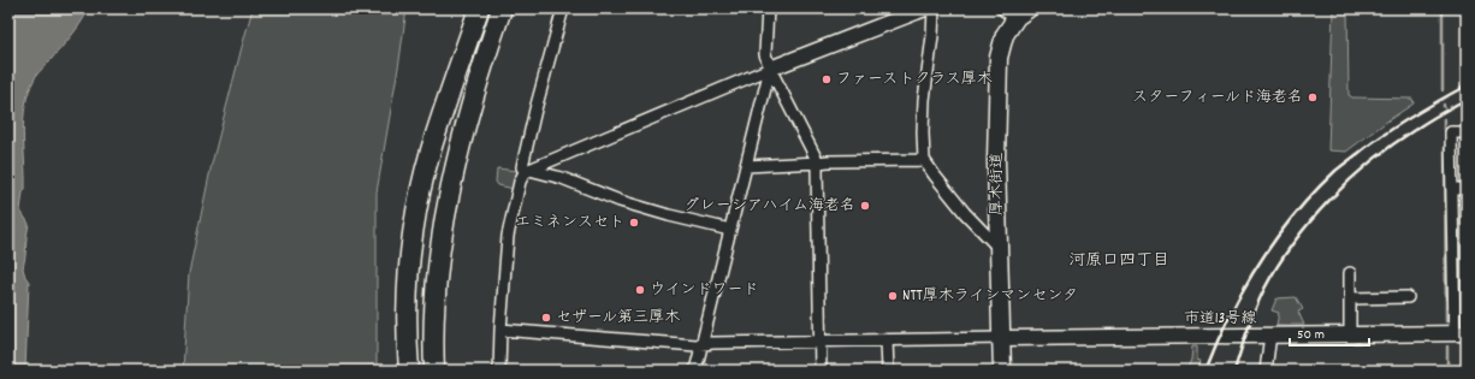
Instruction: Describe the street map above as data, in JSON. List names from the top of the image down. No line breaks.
{"streets":{"main road":["厚木街道"],"street":["市道13号線"]},"crossings":[["厚木街道","市道13号線"]],"districts":["河原口四丁目"],"places":["ファーストクラス厚木","スターフィールド海老名","グレーシアハイム海老名","エミネンスセト","ウインドワード","NTT厚木ラインマンセンタ","セザール第三厚木"],"scale_bar":"50 m"}
